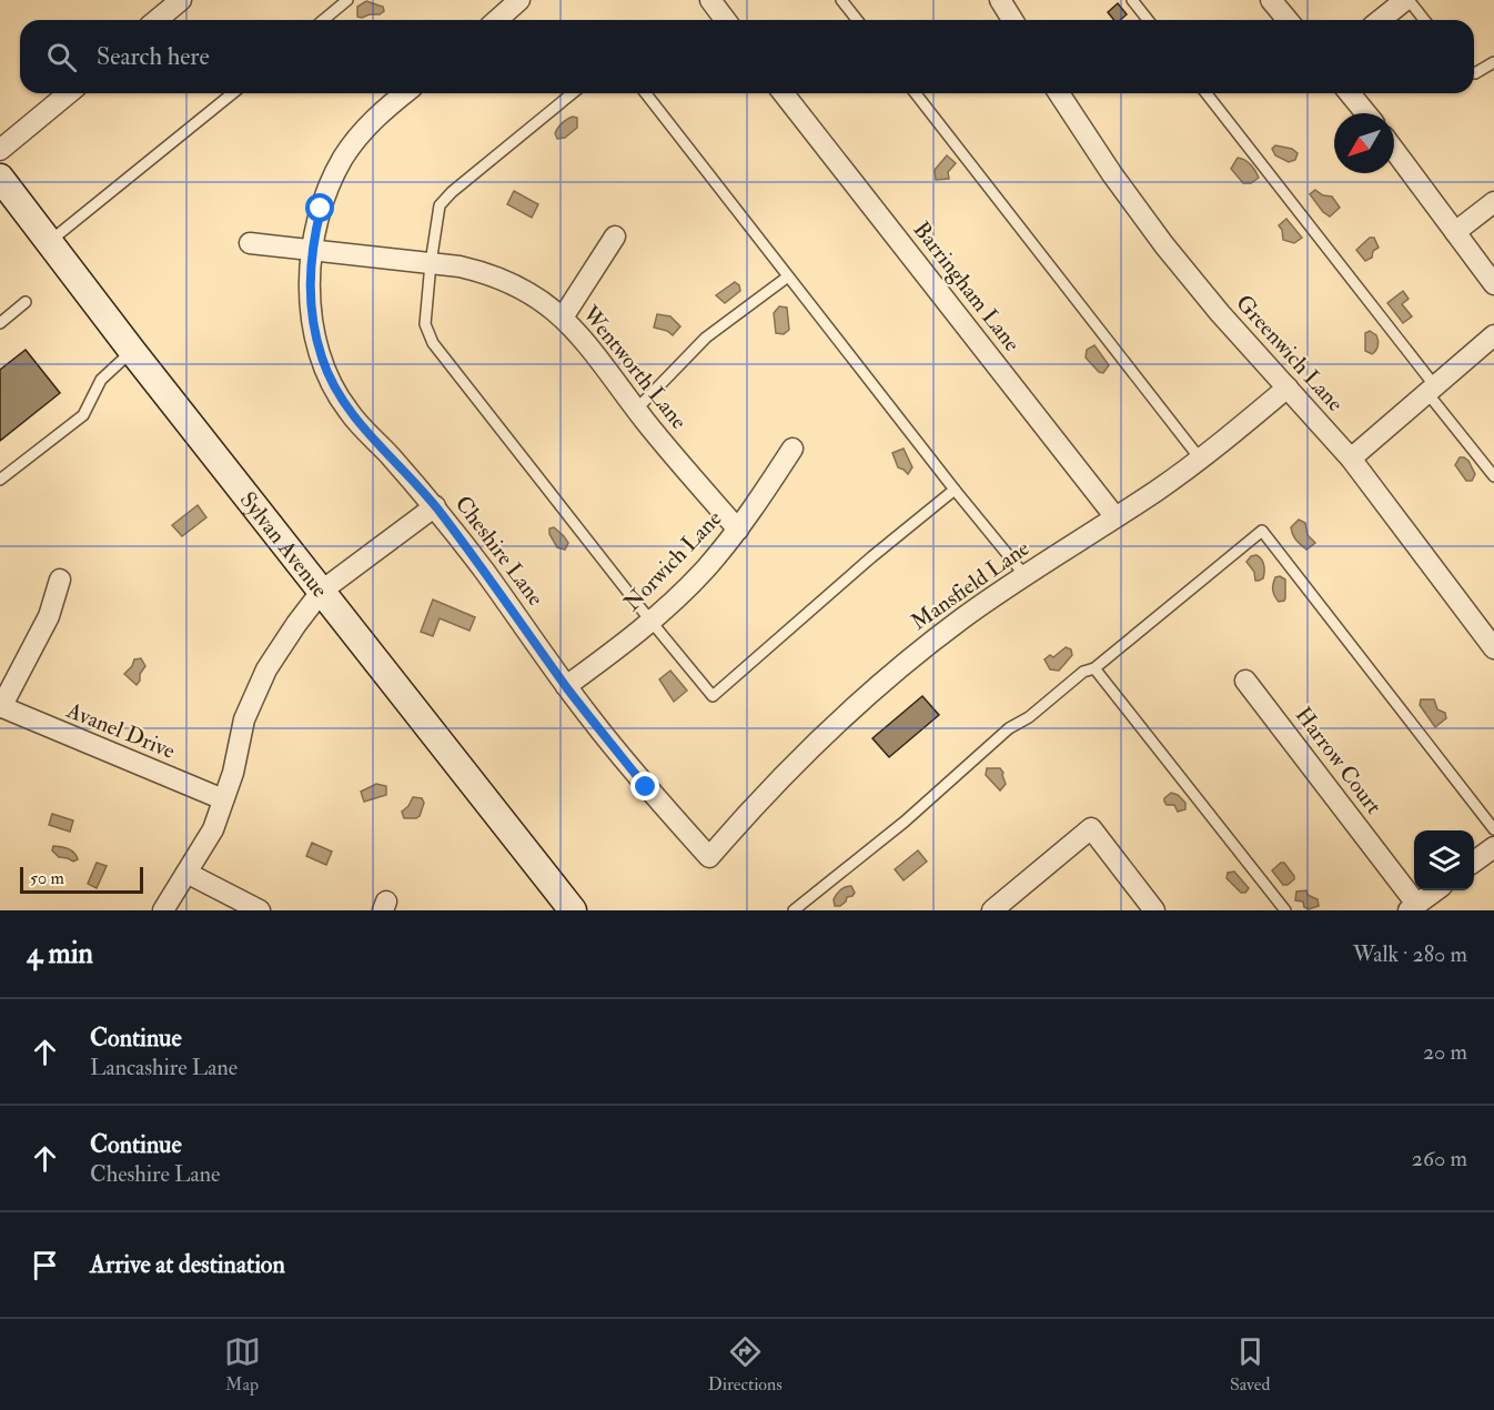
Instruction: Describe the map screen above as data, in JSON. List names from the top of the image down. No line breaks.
{"streets":{"main road":["Sylvan Avenue"],"street":["Barringham Lane","Greenwich Lane","Wentworth Lane","Cheshire Lane","Norwich Lane","Mansfield Lane","Avanel Drive","Harrow Court"]},"crossings":[["Barringham Lane","Mansfield Lane"],["Greenwich Lane","Mansfield Lane"],["Wentworth Lane","Cheshire Lane"],["Wentworth Lane","Norwich Lane"],["Cheshire Lane","Norwich Lane"],["Cheshire Lane","Mansfield Lane"]],"scale_bar":"50 m","north":"bottom left","page":{"search":"Search here","scale":"50 m","heading":["4 min","Walk · 280 m"],"list":[["Continue","Lancashire Lane","20 m"],["Continue","Cheshire Lane","260 m"],"Arrive at destination"],"nav":["Map","Directions","Saved"]}}
